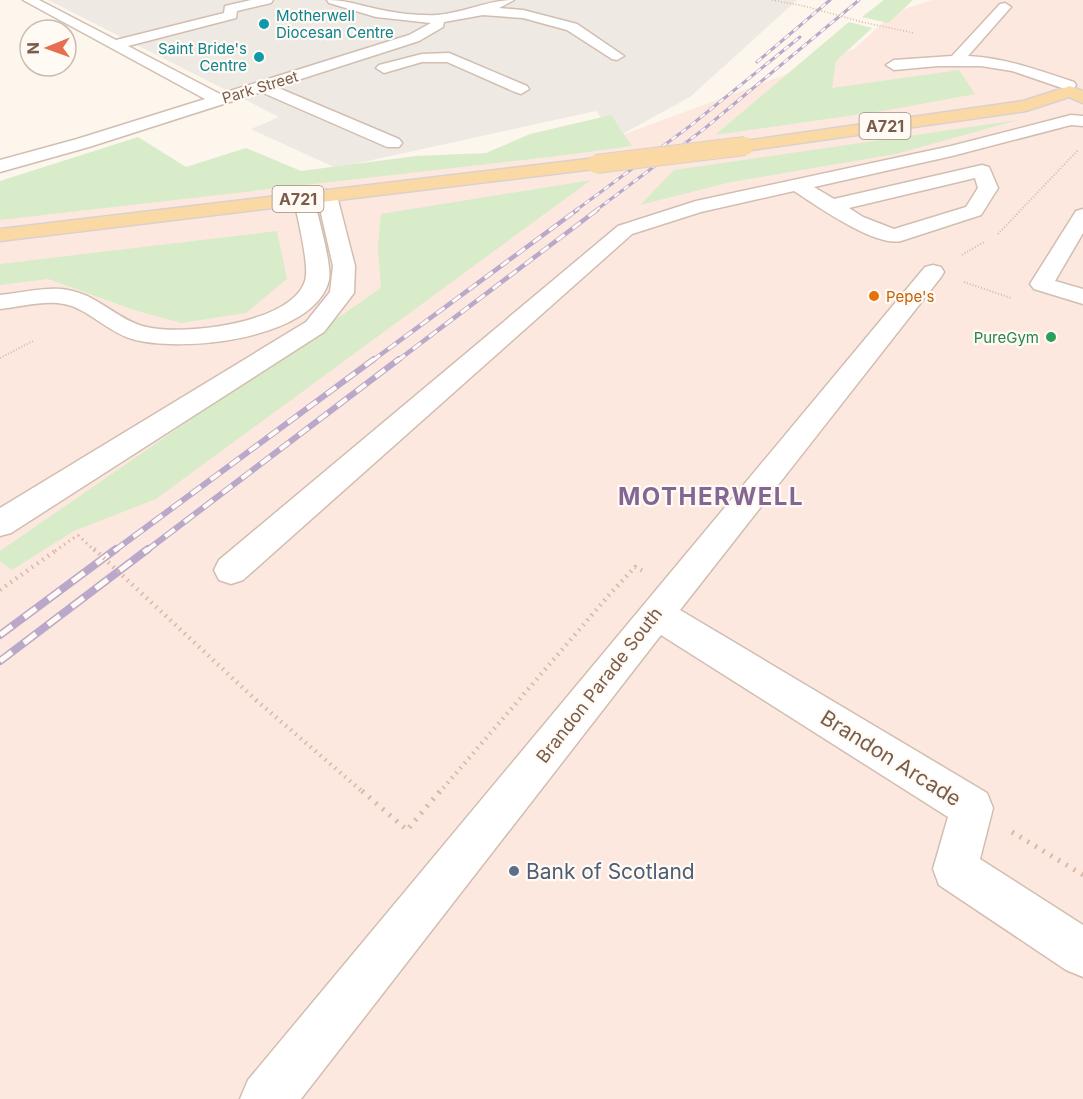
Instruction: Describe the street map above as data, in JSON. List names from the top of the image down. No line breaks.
{"streets":{"main road":["A721"],"street":["Park Street","Brandon Parade South","Brandon Arcade"]},"crossings":[["Brandon Parade South","Brandon Arcade"]],"districts":["MOTHERWELL"],"places":["Motherwell Diocesan Centre","Saint Bride's Centre","Pepe's","PureGym","Bank of Scotland"],"north":"left"}
